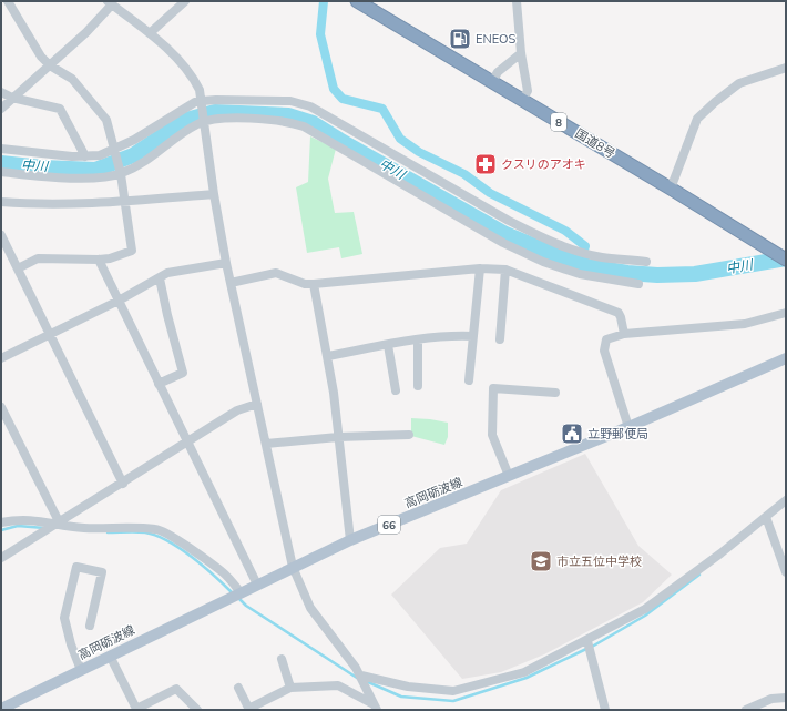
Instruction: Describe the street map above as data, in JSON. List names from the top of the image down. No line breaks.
{"streets":{"highway":["8","国道8号"],"main road":["高岡砺波線","66"]},"water":["中川"],"places":{"fuel station":["ENEOS"],"pharmacy":["クスリのアオキ"],"public building":["立野郵便局"],"school or university":["市立五位中学校"]}}
